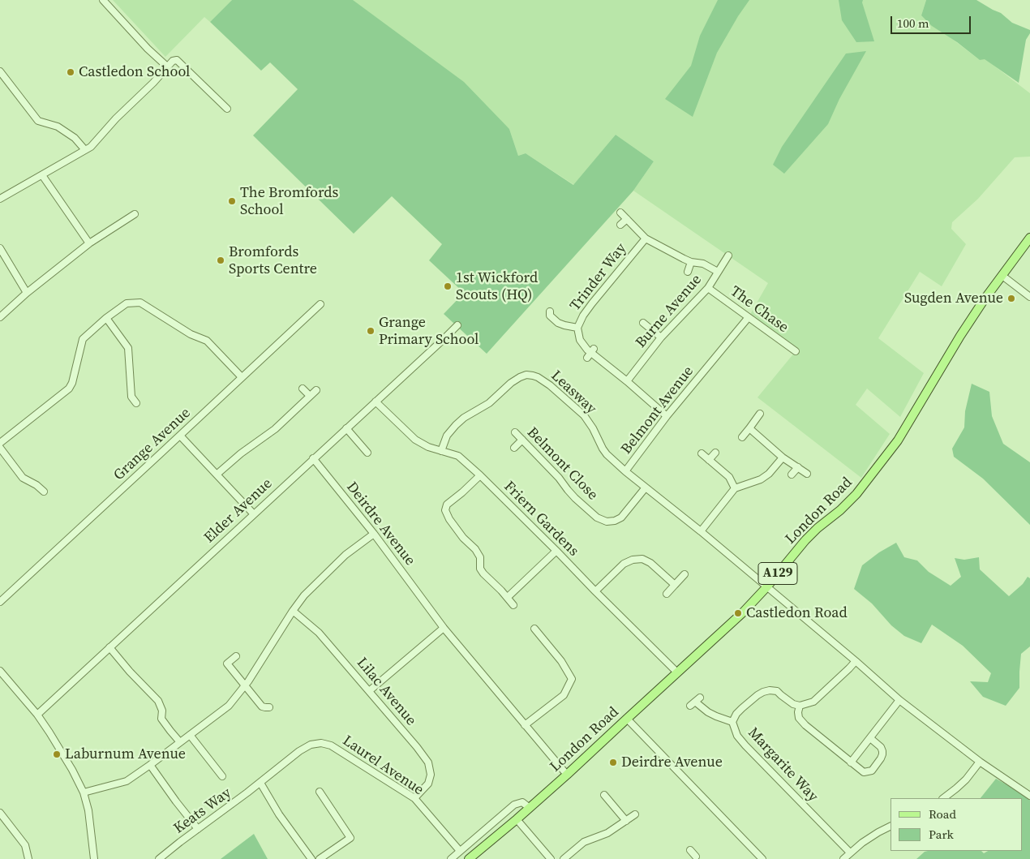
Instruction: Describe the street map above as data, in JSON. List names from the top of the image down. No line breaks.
{"streets":{"main road":["London Road","A129"],"street":["Trinder Way","The Chase","Burne Avenue","Leasway","Belmont Avenue","Grange Avenue","Belmont Close","Elder Avenue","Friern Gardens","Deirdre Avenue","Lilac Avenue","Margarite Way","Laurel Avenue","Keats Way"]},"crossings":[["Trinder Way","Burne Avenue"],["Trinder Way","Belmont Avenue"],["The Chase","Burne Avenue"],["The Chase","Belmont Avenue"],["Leasway","Belmont Avenue"],["Leasway","Friern Gardens"],["Belmont Avenue","Belmont Close"],["Belmont Avenue","London Road"],["Elder Avenue","Friern Gardens"],["Elder Avenue","Deirdre Avenue"],["London Road","Friern Gardens"],["London Road","Deirdre Avenue"],["Lilac Avenue","Laurel Avenue"],["Laurel Avenue","Keats Way"]],"places":["Castledon School","The Bromfords School","Bromfords Sports Centre","1st Wickford Scouts (HQ)","Sugden Avenue","Grange Primary School","Castledon Road","Laburnum Avenue","Deirdre Avenue"],"legend":["Road","Park"],"scale_bar":"100 m"}
